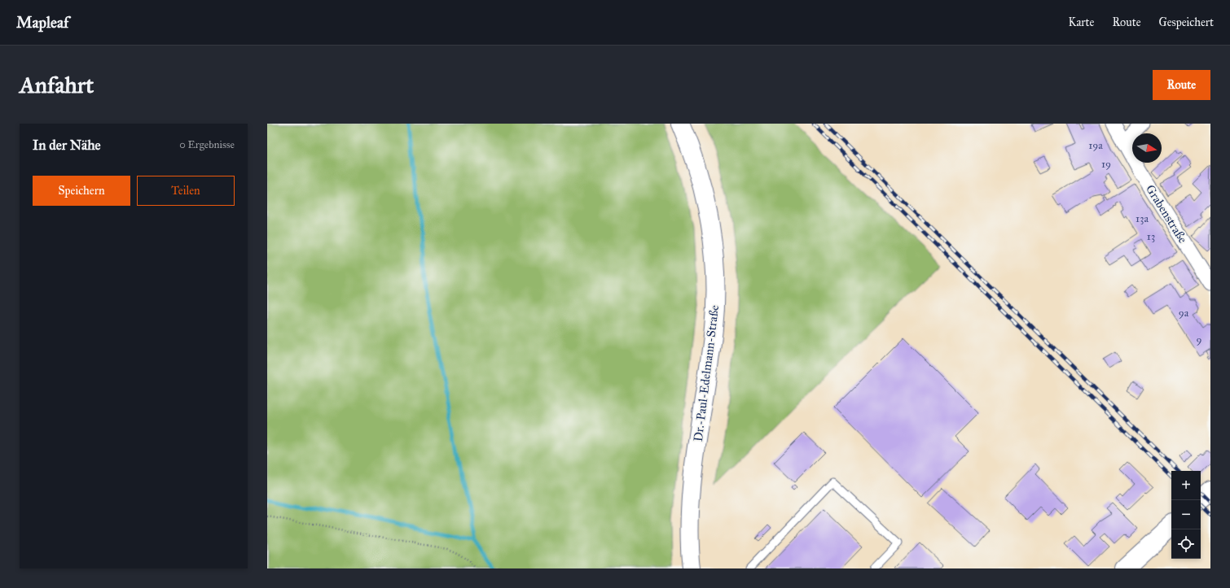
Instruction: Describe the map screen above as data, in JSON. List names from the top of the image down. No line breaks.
{"streets":{"street":["Grabenstraße","Dr.-Paul-Edelmann-Straße"]},"house_numbers":["19a","19","13a","13","9a","9"],"north":"right","page":{"header":"Mapleaf","nav":["Karte","Route","Gespeichert"],"buttons":["Route",["Speichern","Teilen"]],"title":"Anfahrt","heading":["In der Nähe","0 Ergebnisse"],"map_buttons":["+","−"]}}
